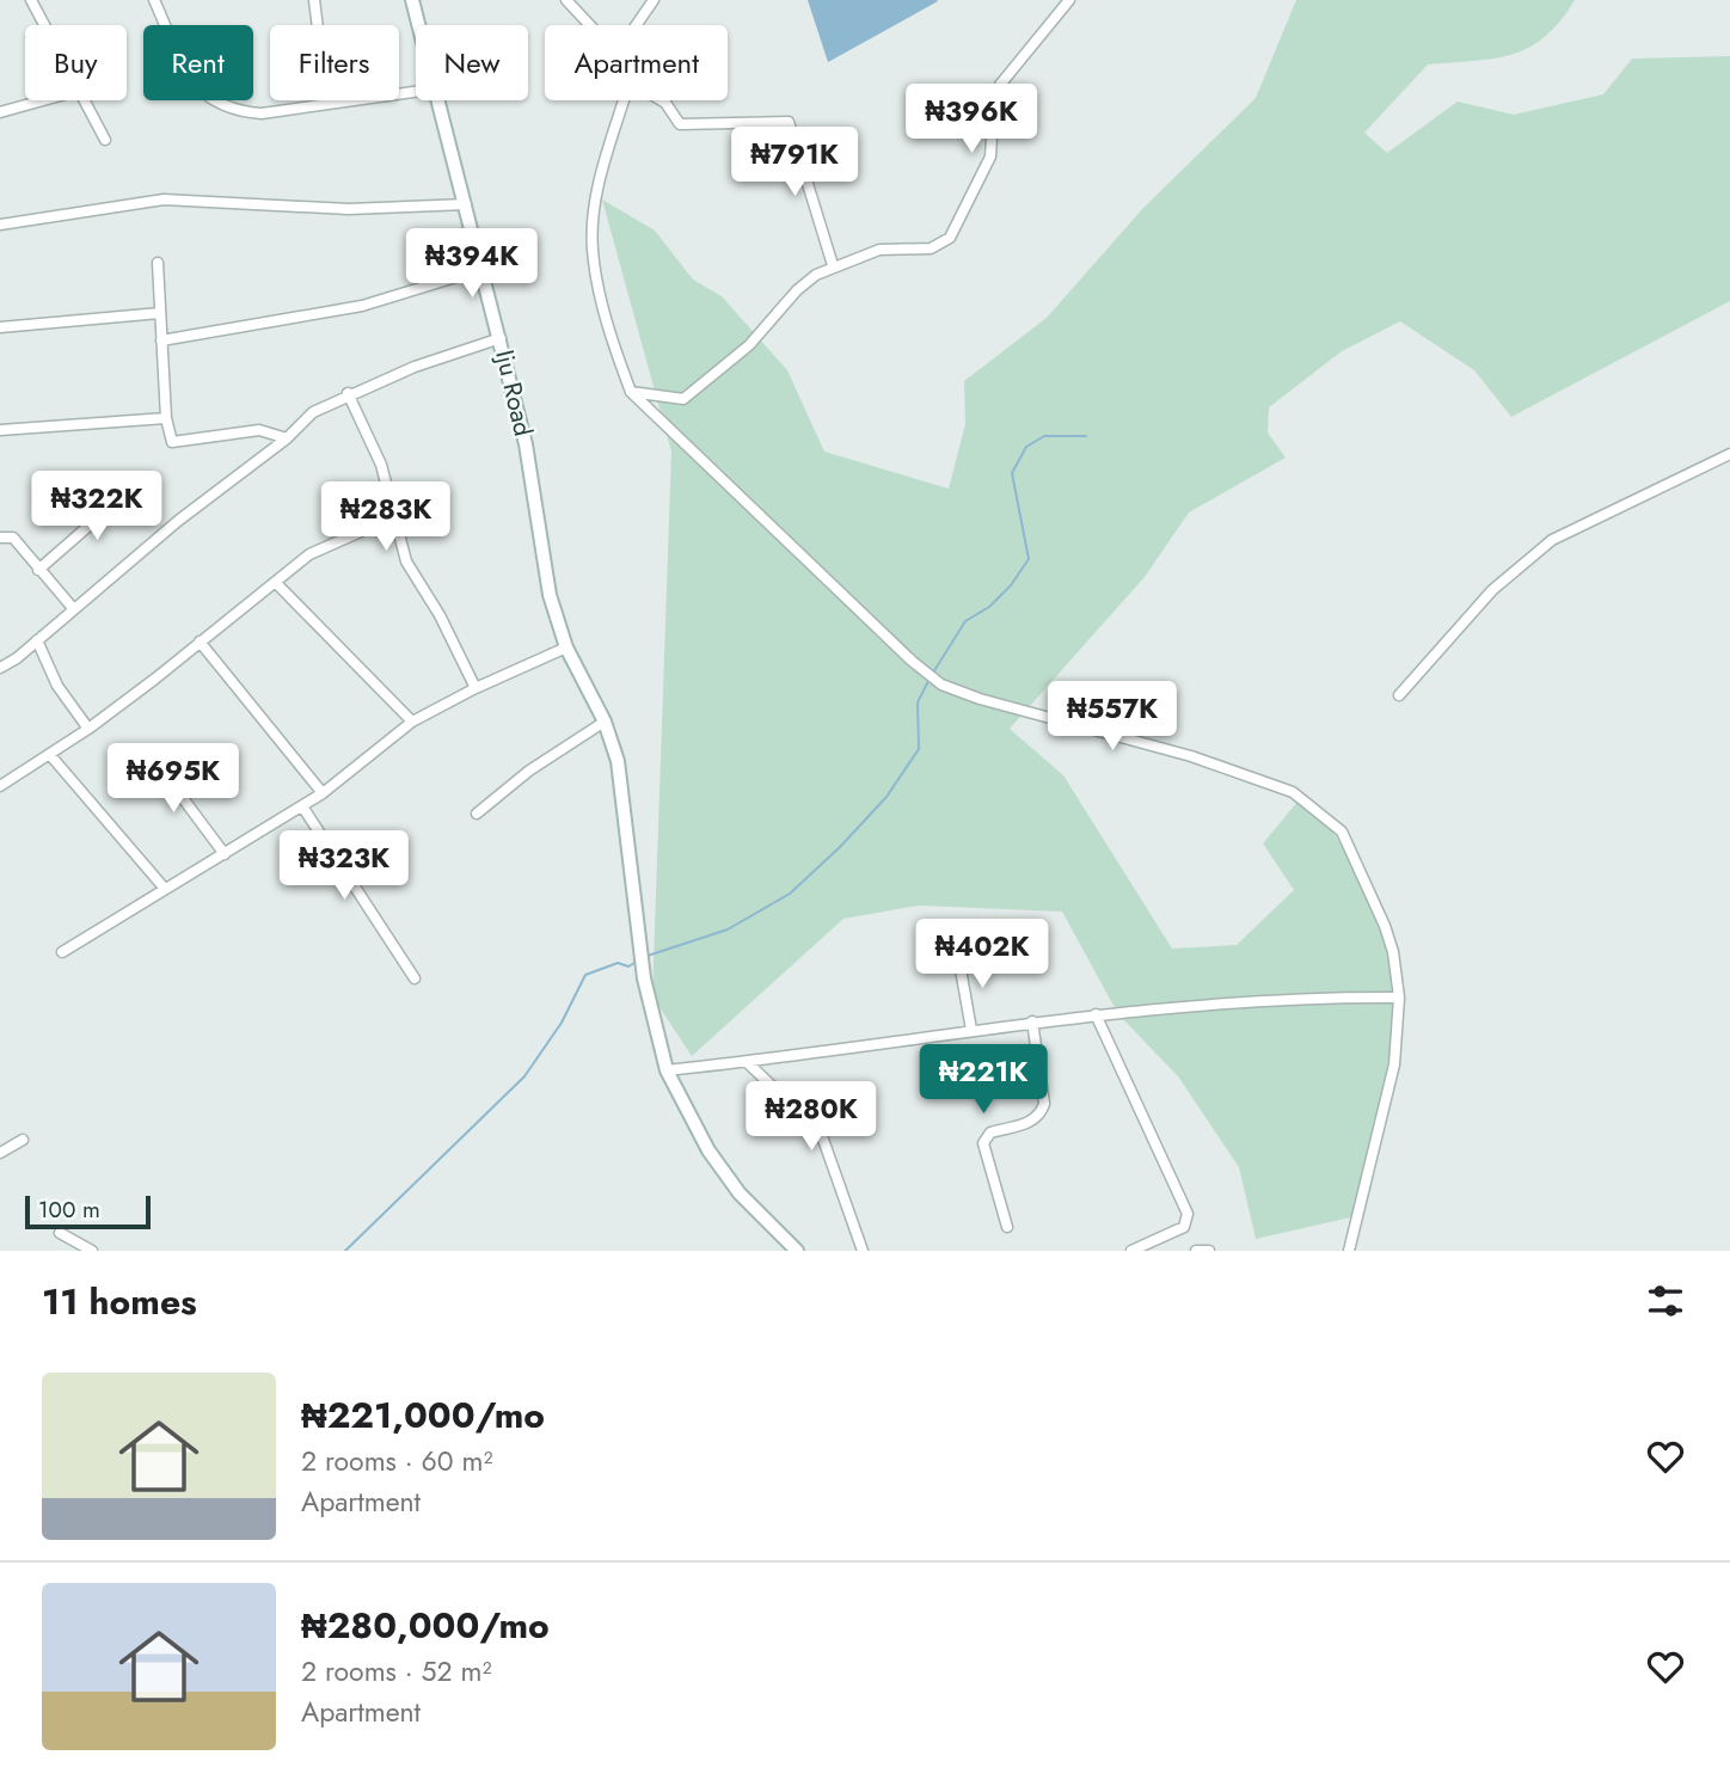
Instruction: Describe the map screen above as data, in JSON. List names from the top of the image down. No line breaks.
{"streets":{"main road":["Iju Road"]},"scale_bar":"100 m","page":{"chip":["Buy","Rent","Filters","New","Apartment"],"price":["₦396K","₦791K","₦394K","₦322K","₦283K","₦557K","₦695K","₦323K","₦402K","₦221K","₦280K"],"scale":"100 m","heading":"11 homes","list":[{"name":"₦221,000/mo","note":"2 rooms · 60 m² · Apartment"},{"name":"₦280,000/mo","note":"2 rooms · 52 m² · Apartment"}]}}
